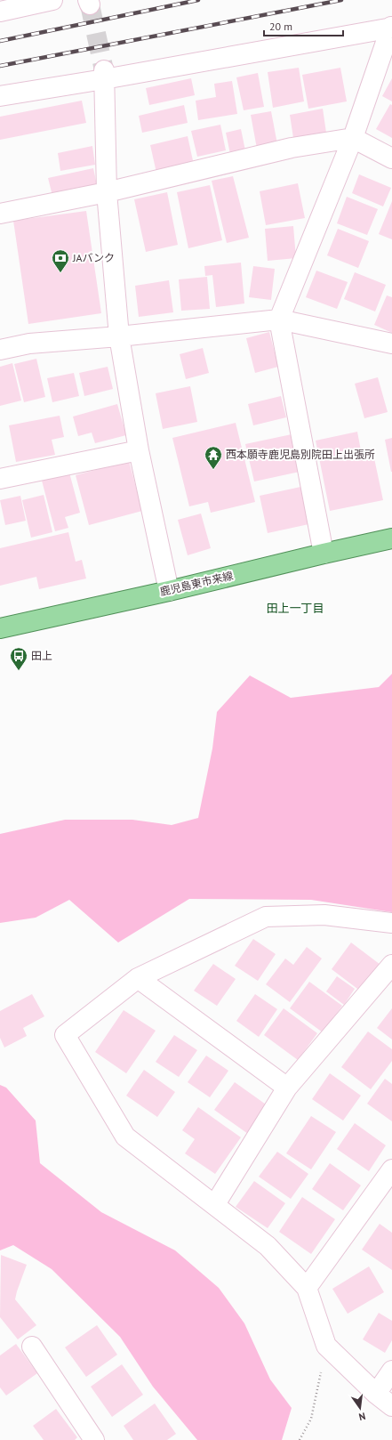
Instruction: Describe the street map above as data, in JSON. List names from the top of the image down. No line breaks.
{"streets":{"main road":["鹿児島東市来線"]},"districts":["田上一丁目"],"places":{"bank":["JAバンク"],"temple":["西本願寺鹿児島別院田上出張所"],"bus stop":["田上"]},"scale_bar":"20 m","north":"bottom"}
